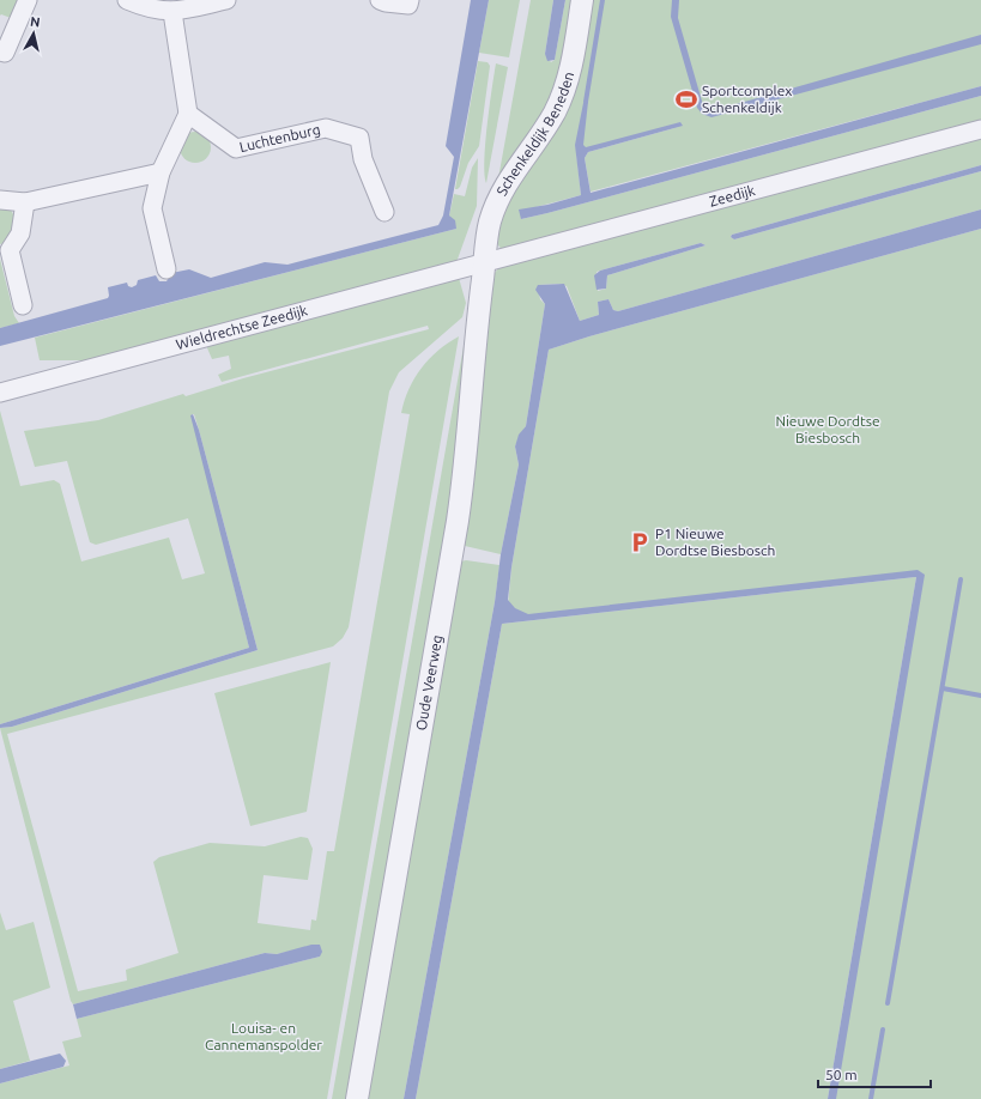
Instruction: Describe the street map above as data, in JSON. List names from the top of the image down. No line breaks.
{"streets":{"street":["Schenkeldijk Beneden","Luchtenburg","Zeedijk","Wieldrechtse Zeedijk","Oude Veerweg"]},"crossings":[["Schenkeldijk Beneden","Zeedijk"],["Schenkeldijk Beneden","Wieldrechtse Zeedijk"],["Schenkeldijk Beneden","Oude Veerweg"],["Zeedijk","Wieldrechtse Zeedijk"],["Zeedijk","Oude Veerweg"],["Wieldrechtse Zeedijk","Oude Veerweg"]],"parks":["Nieuwe Dordtse Biesbosch","Louisa- en Cannemanspolder"],"places":{"sports":["Sportcomplex Schenkeldijk"],"parking":["P1 Nieuwe Dordtse Biesbosch"]},"scale_bar":"50 m","north":"top"}
